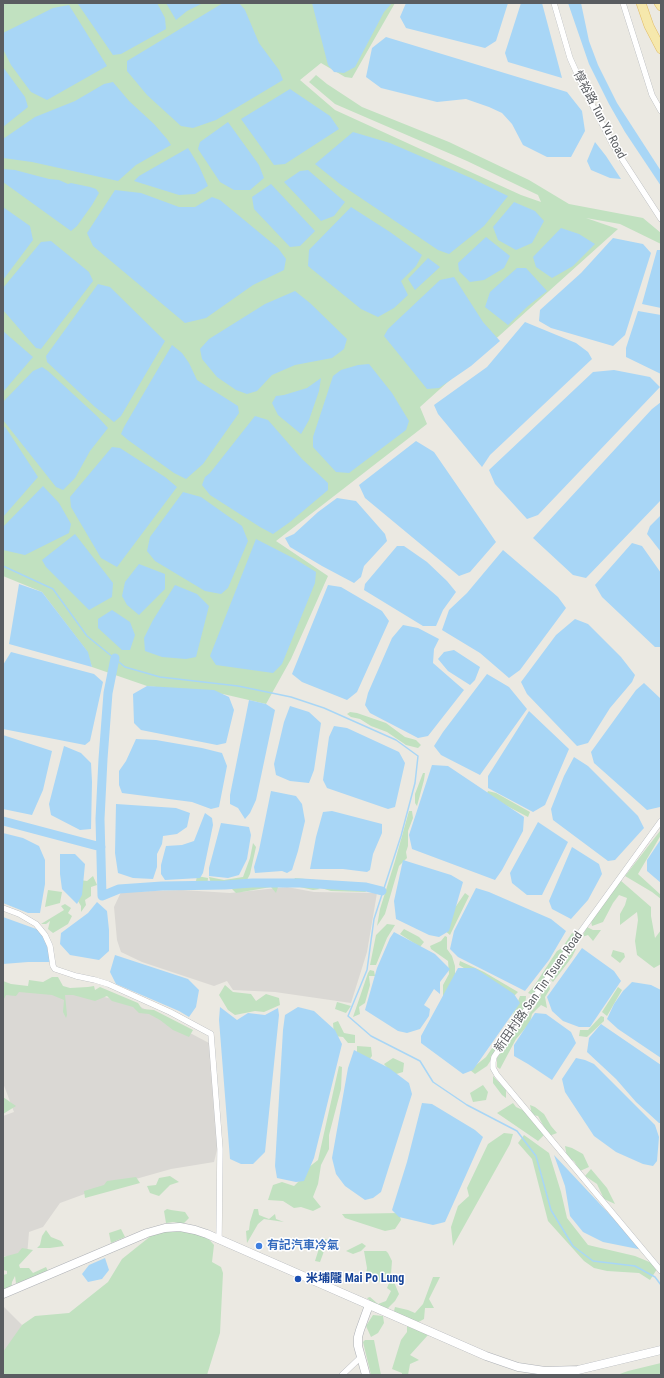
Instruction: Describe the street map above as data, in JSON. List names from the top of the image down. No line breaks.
{"streets":{"street":["惇裕路 Tun Yu Road","新田村路 San Tin Tsuen Road"]},"places":["有記汽車冷氣","米埔隴 Mai Po Lung"]}
